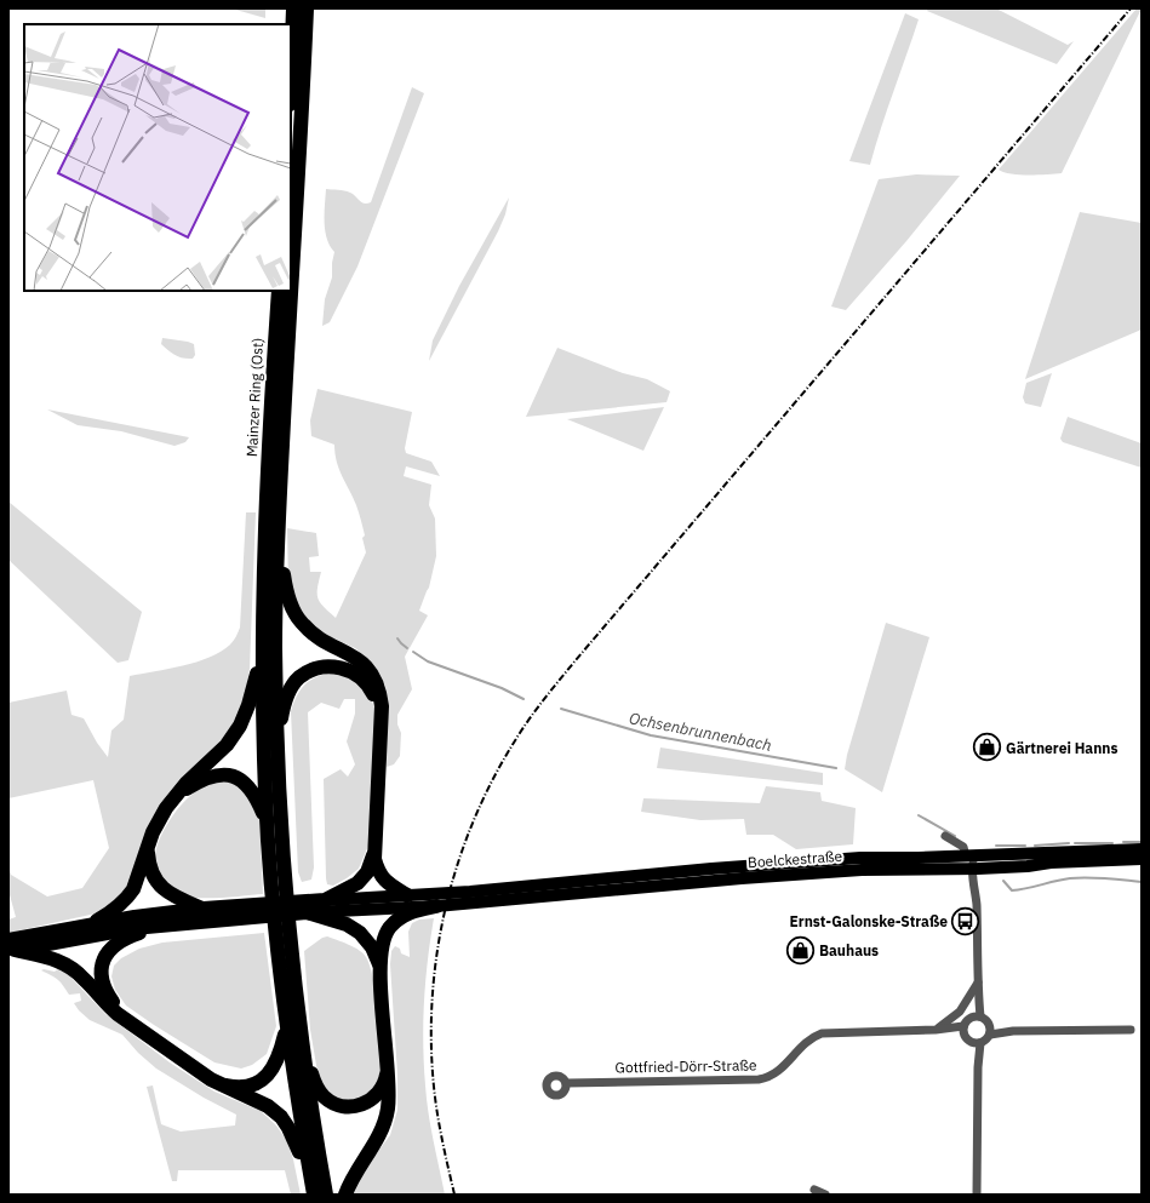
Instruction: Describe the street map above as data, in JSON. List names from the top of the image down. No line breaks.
{"streets":{"highway":["Mainzer Ring (Ost)"],"main road":["Boelckestraße"],"street":["Gottfried-Dörr-Straße"]},"water":["Ochsenbrunnenbach"],"places":{"shop":["Gärtnerei Hanns","Bauhaus"],"bus stop":["Ernst-Galonske-Straße"]}}
